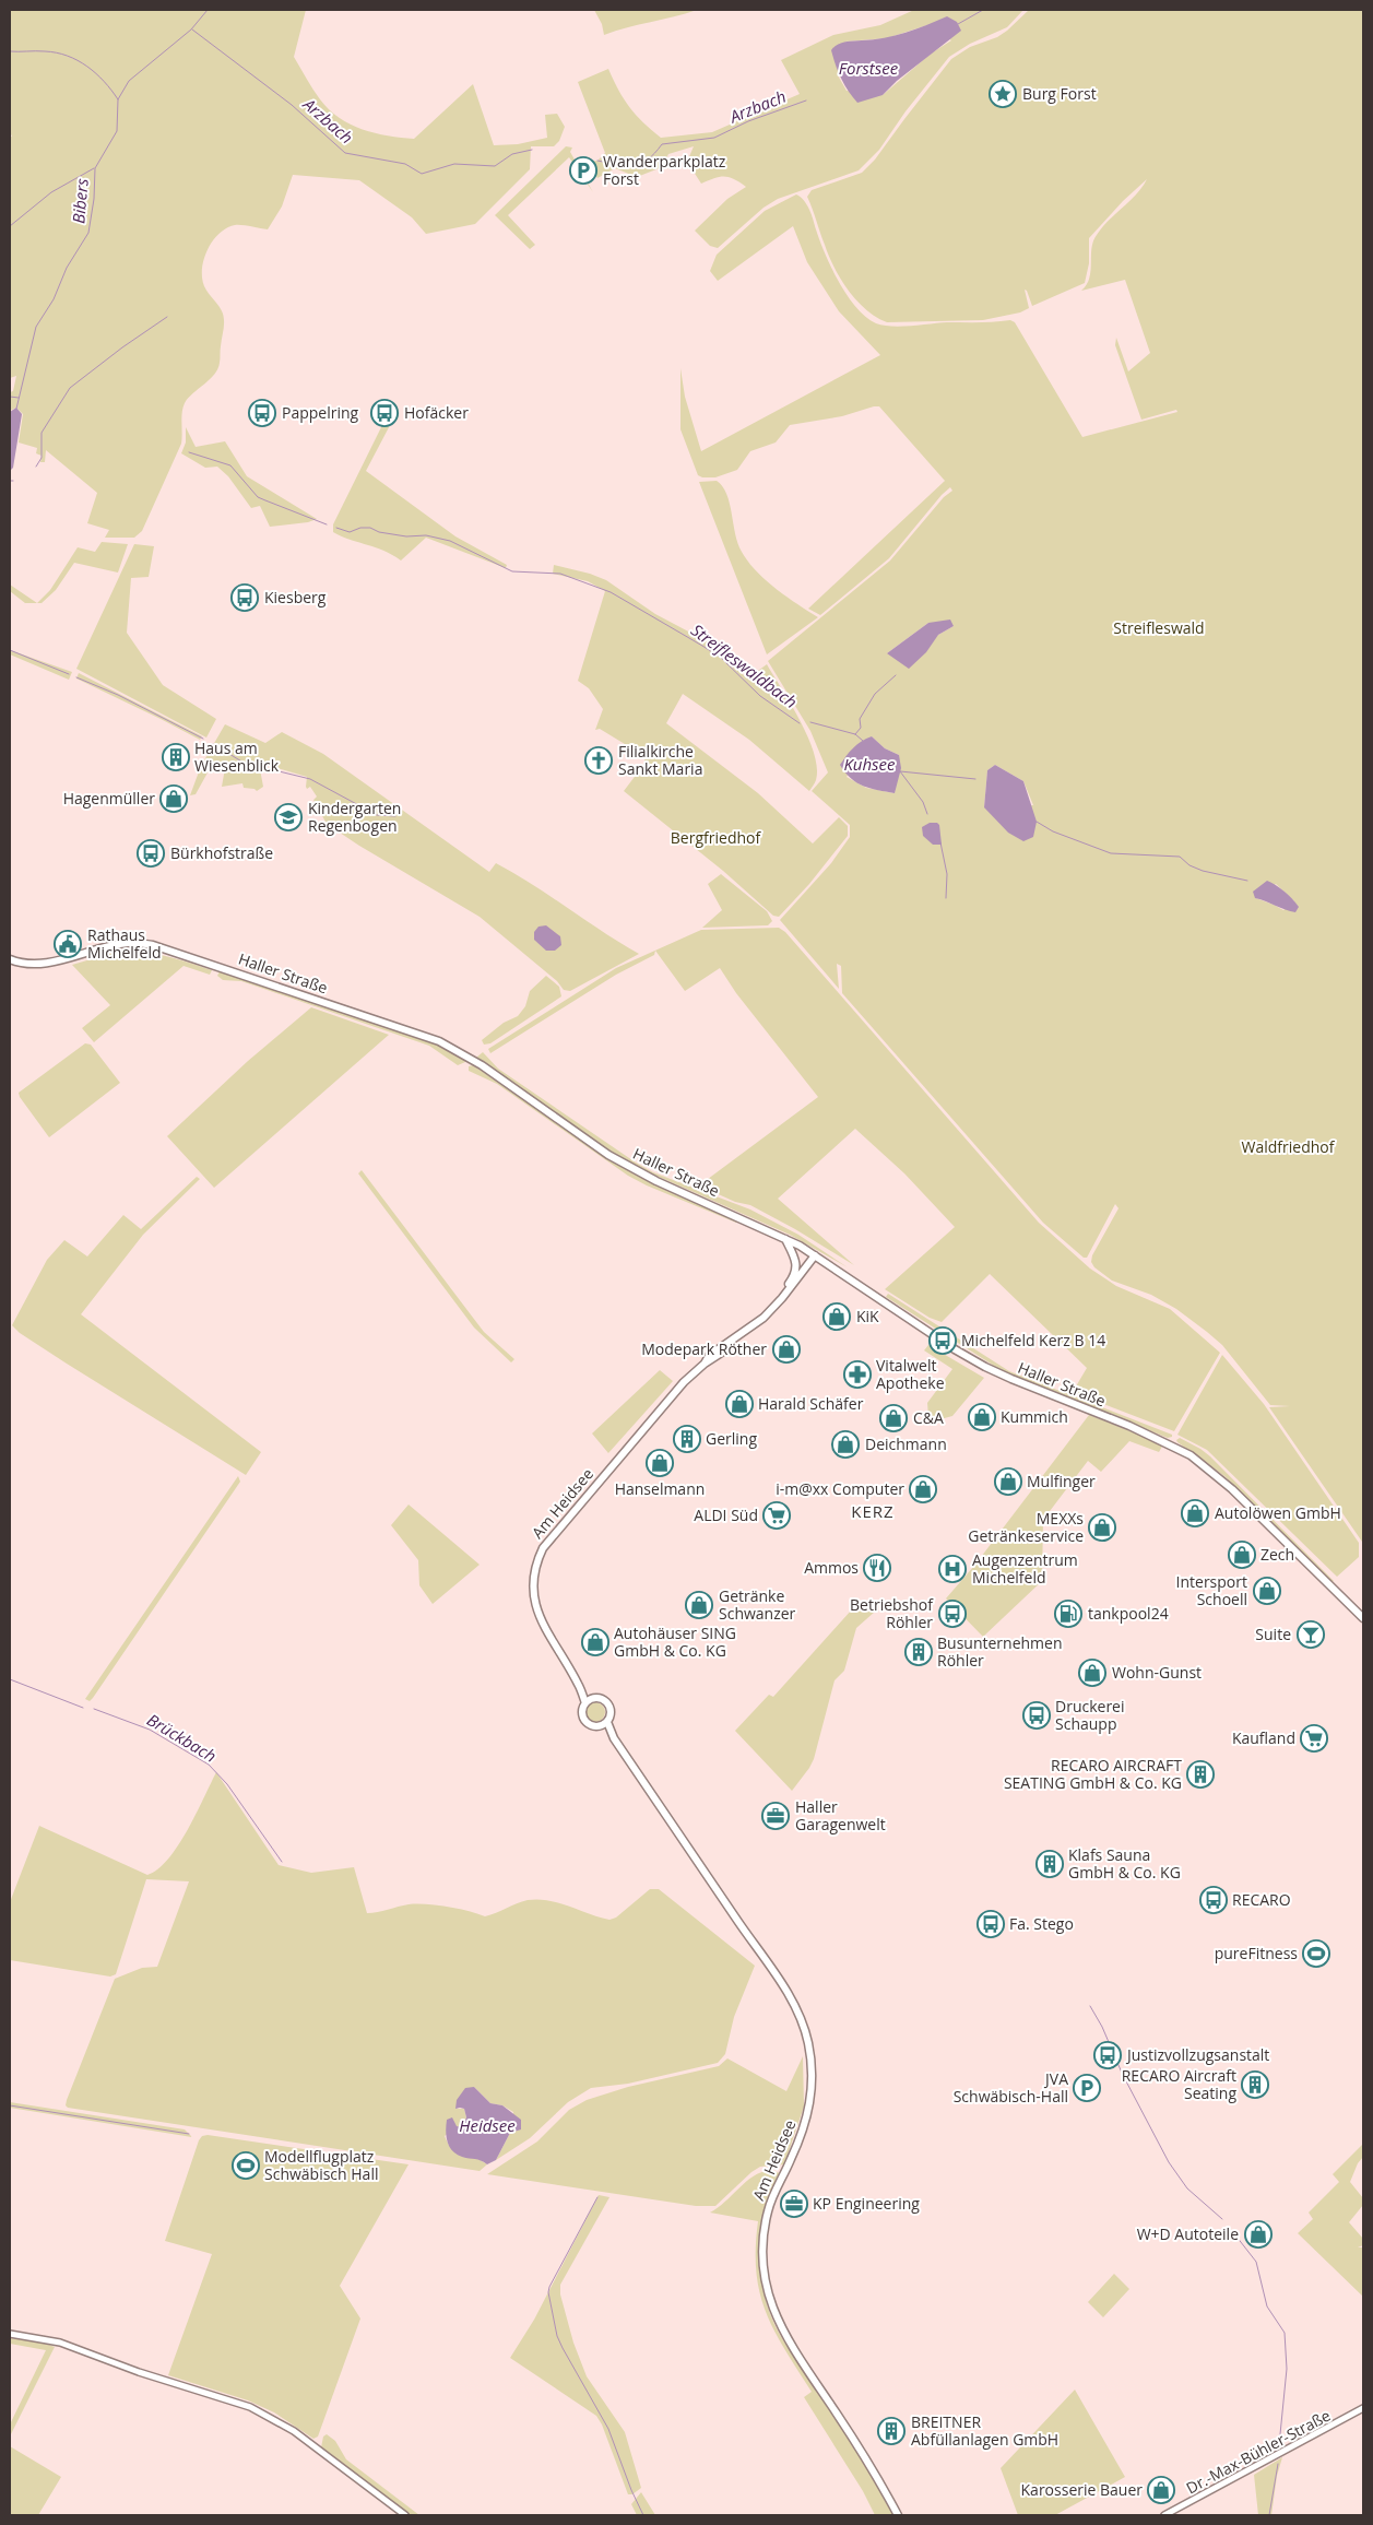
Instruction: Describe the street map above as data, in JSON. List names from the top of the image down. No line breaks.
{"streets":{"main road":["Haller Straße","Am Heidsee"],"street":["Dr.-Max-Bühler-Straße"]},"districts":["KERZ"],"water":["Forstsee","Arzbach","Bibers","Streifleswaldbach","Kuhsee","Brückbach","Heidsee"],"parks":["Streifleswald","Bergfriedhof","Waldfriedhof"],"places":{"place":["Burg Forst"],"parking":["Wanderparkplatz Forst","JVA Schwäbisch-Hall"],"bus stop":["Pappelring","Hofäcker","Kiesberg","Bürkhofstraße","Michelfeld Kerz B 14","Betriebshof Röhler","Druckerei Schaupp","RECARO","Fa. Stego","Justizvollzugsanstalt"],"building":["Haus am Wiesenblick","Gerling","Busunternehmen Röhler","RECARO AIRCRAFT SEATING GmbH & Co. KG","Klafs Sauna GmbH & Co. KG","RECARO Aircraft Seating","BREITNER Abfüllanlagen GmbH"],"church":["Filialkirche Sankt Maria"],"shop":["Hagenmüller","KiK","Modepark Röther","Harald Schäfer","Kummich","C&A","Deichmann","Hanselmann","Mulfinger","i-m@xx Computer","Autolöwen GmbH","MEXXs Getränkeservice","Zech","Intersport Schoell","Getränke Schwanzer","Autohäuser SING GmbH & Co. KG","Wohn-Gunst","W+D Autoteile","Karosserie Bauer"],"school or university":["Kindergarten Regenbogen"],"public building":["Rathaus Michelfeld"],"pharmacy":["Vitalwelt Apotheke"],"supermarket":["ALDI Süd","Kaufland"],"restaurant":["Ammos"],"hospital":["Augenzentrum Michelfeld"],"fuel station":["tankpool24"],"bar":["Suite"],"office":["Haller Garagenwelt","KP Engineering"],"sports":["pureFitness","Modellflugplatz Schwäbisch Hall"]}}
